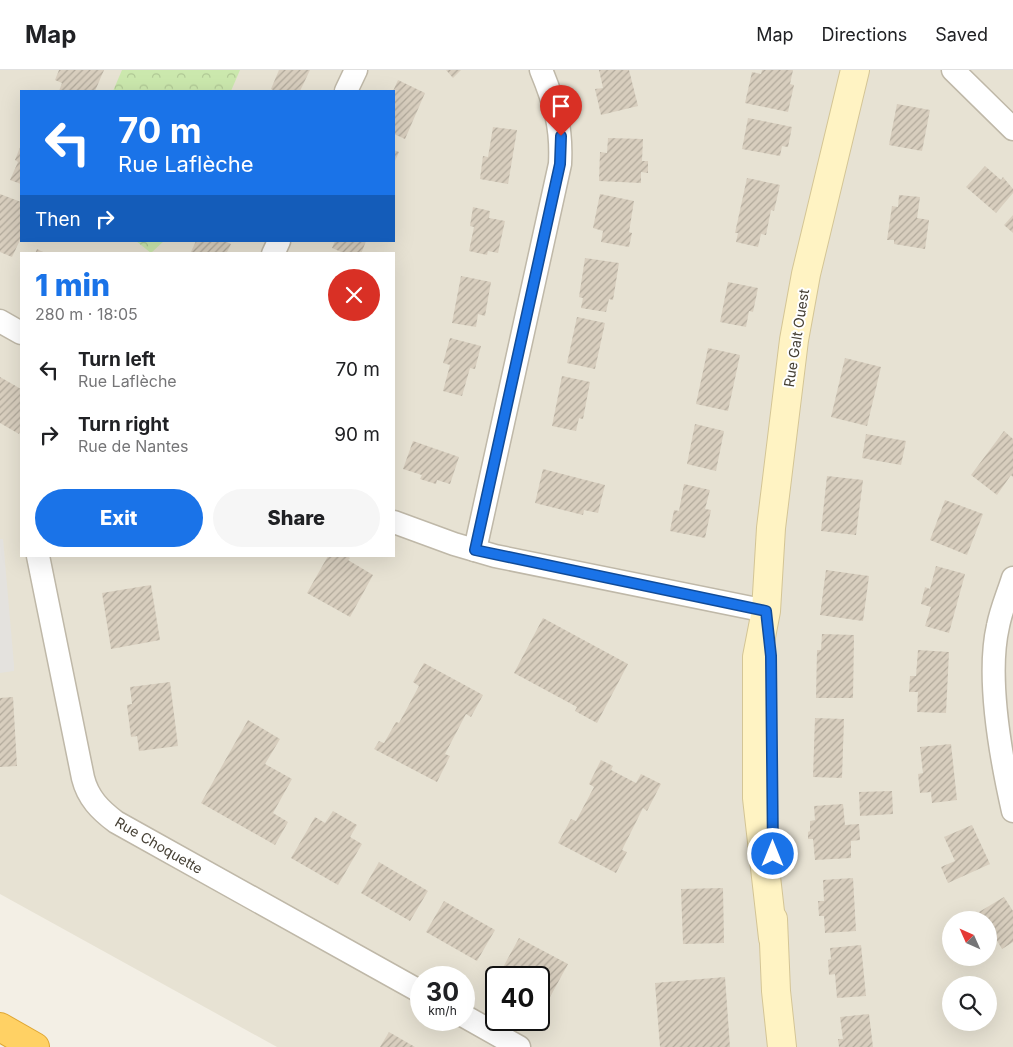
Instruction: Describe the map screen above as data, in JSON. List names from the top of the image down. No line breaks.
{"streets":{"street":["Rue Galt Ouest","Rue Choquette"]},"north":"top left","page":{"header":"Map","nav":["Map","Directions","Saved"],"turn":["70 m","Rue Laflèche"],"then":"Then","heading":["1 min","280 m · 18:05"],"list":[{"name":"Turn left","note":"Rue Laflèche","value":"70 m"},{"name":"Turn right","note":"Rue de Nantes","value":"90 m"}],"buttons":["Exit","Share"],"speed":"30 km/h","limit":"40"}}
